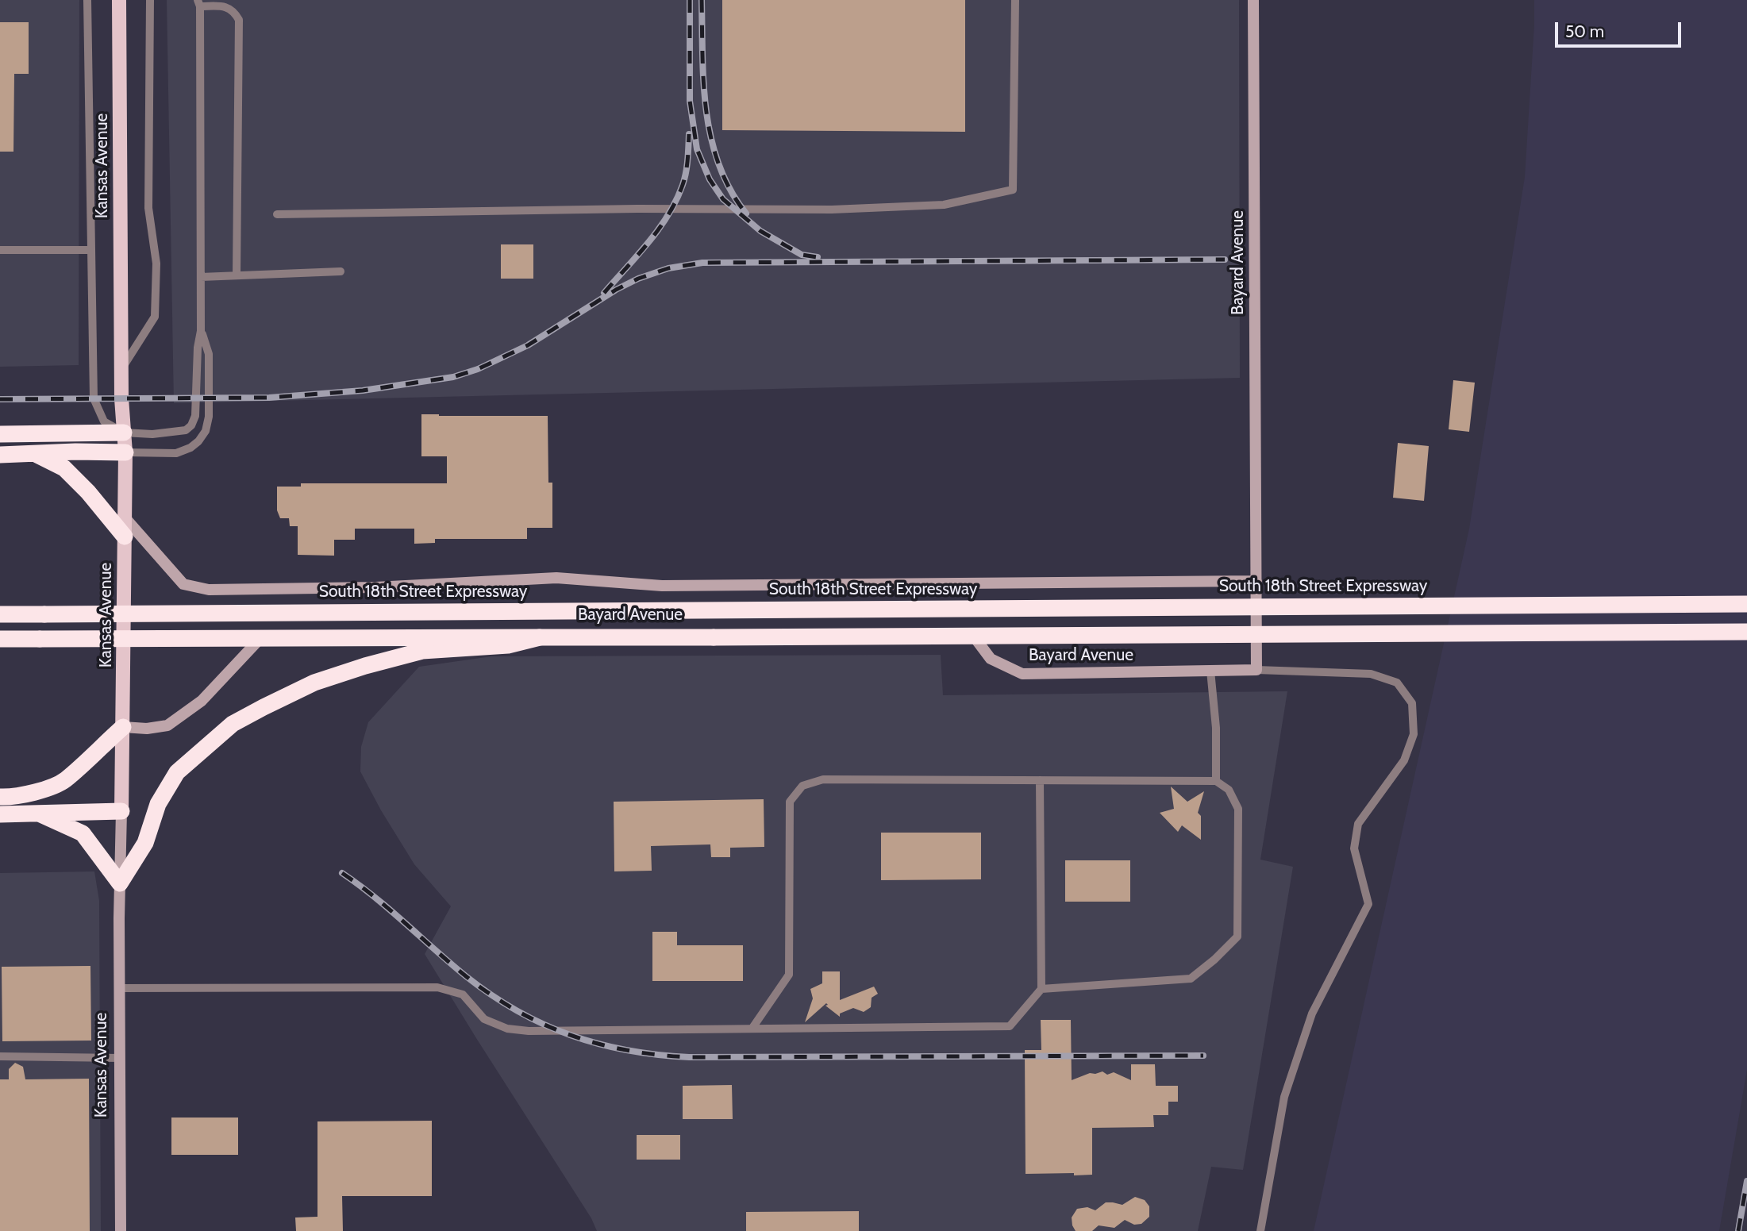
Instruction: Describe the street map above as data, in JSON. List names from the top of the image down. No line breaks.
{"streets":{"highway":["South 18th Street Expressway"],"main road":["Kansas Avenue"],"street":["Bayard Avenue"]},"crossings":[["Kansas Avenue","Bayard Avenue"]],"scale_bar":"50 m"}
